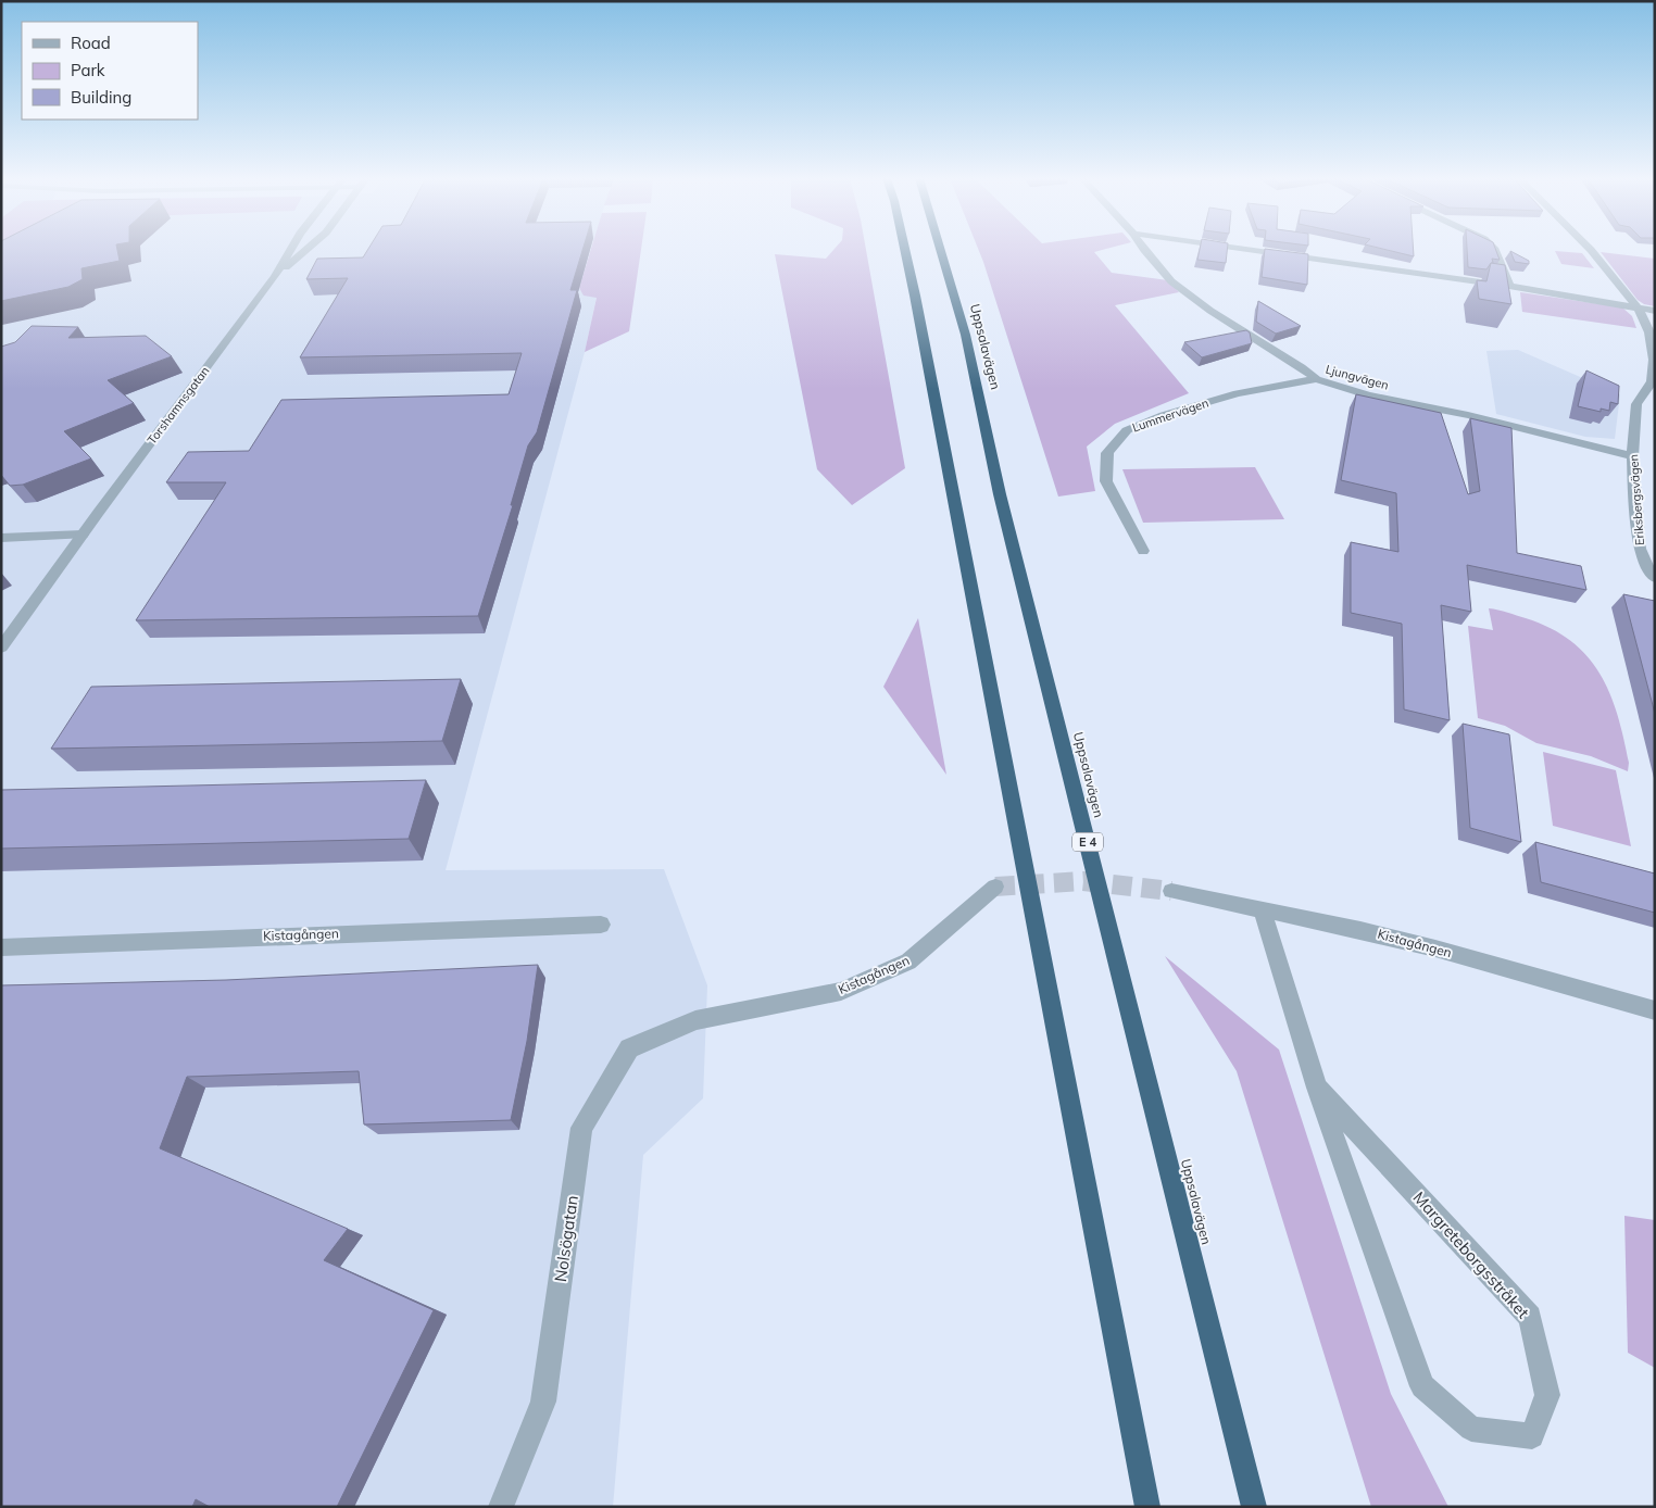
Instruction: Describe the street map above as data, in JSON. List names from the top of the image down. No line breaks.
{"streets":{"highway":["Uppsalavägen","E 4"],"street":["Ljungvägen","Torshamnsgatan","Lummervägen","Eriksbergsvägen","Kistagången","Nolsögatan","Margreteborgsstråket"]},"crossings":[["Ljungvägen","Lummervägen"],["Ljungvägen","Eriksbergsvägen"],["Kistagången","Nolsögatan"],["Kistagången","Margreteborgsstråket"]],"legend":["Road","Park","Building"]}
